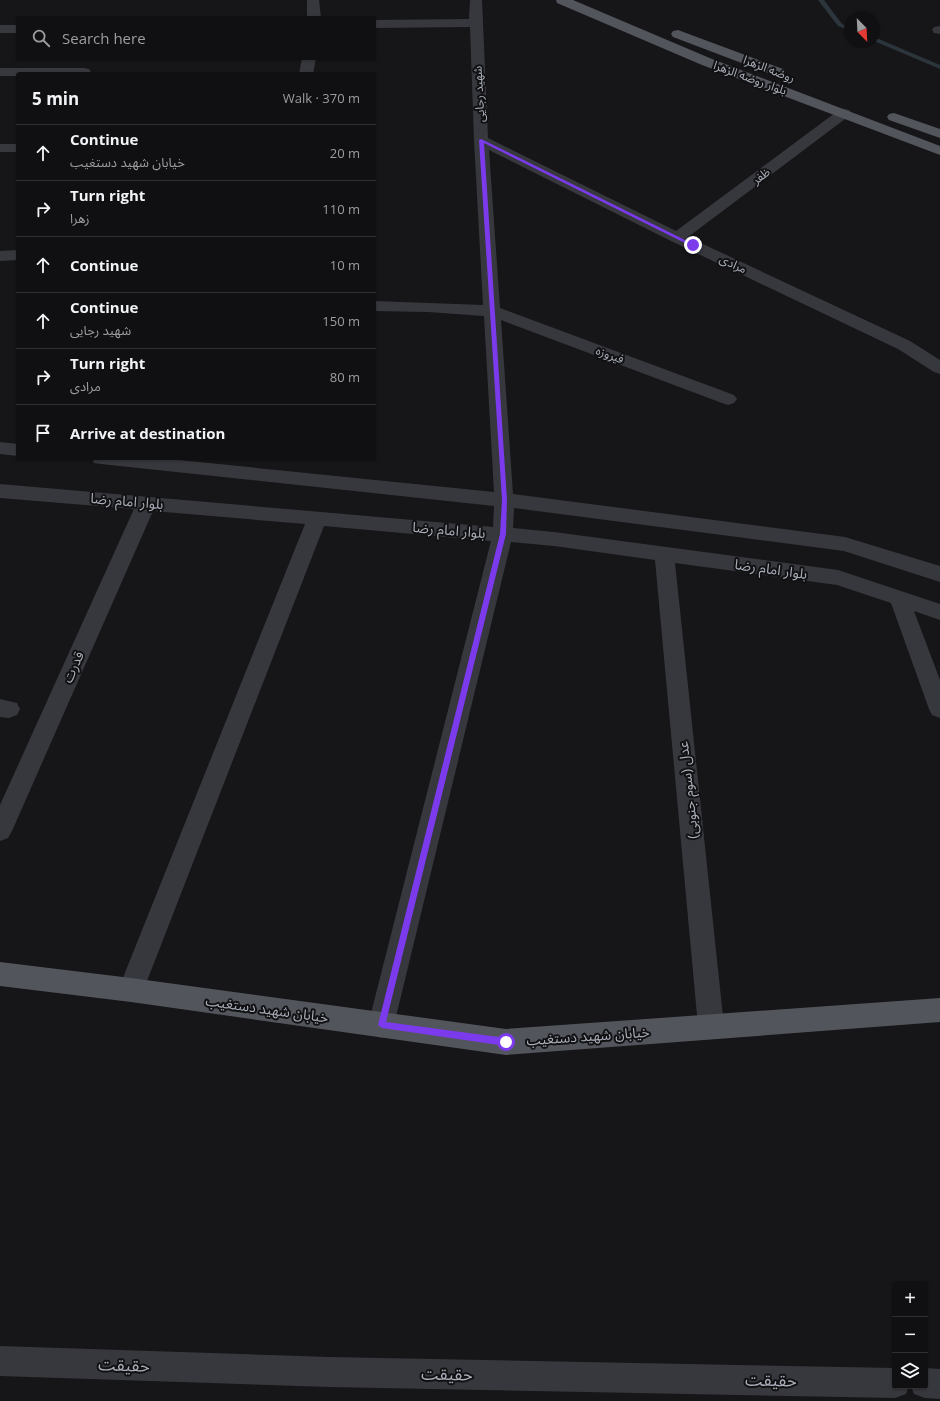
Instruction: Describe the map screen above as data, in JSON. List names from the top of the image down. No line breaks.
{"streets":{"main road":["روضه الزهرا","بلوار روضه الزهرا","خیابان شهید دستغیب"],"street":["شهید رجایی","ظفر","مرادی","فیروزه","بلوار امام رضا","قدرت","عدل (سوم جنوبی)","حقیقت"]},"crossings":[["بلوار روضه الزهرا","ظفر"],["شهید رجایی","مرادی"],["شهید رجایی","فیروزه"],["شهید رجایی","بلوار امام رضا"],["شهید رجایی","خیابان شهید دستغیب"],["ظفر","مرادی"],["بلوار امام رضا","قدرت"],["بلوار امام رضا","عدل (سوم جنوبی)"],["عدل (سوم جنوبی)","خیابان شهید دستغیب"]],"north":"bottom right","page":{"search":"Search here","heading":["5 min","Walk · 370 m"],"list":[["Continue","خیابان شهید دستغیب","20 m"],["Turn right","زهرا","110 m"],["Continue","10 m"],["Continue","شهید رجایی","150 m"],["Turn right","مرادی","80 m"],"Arrive at destination"],"map_buttons":["+","−"]}}
